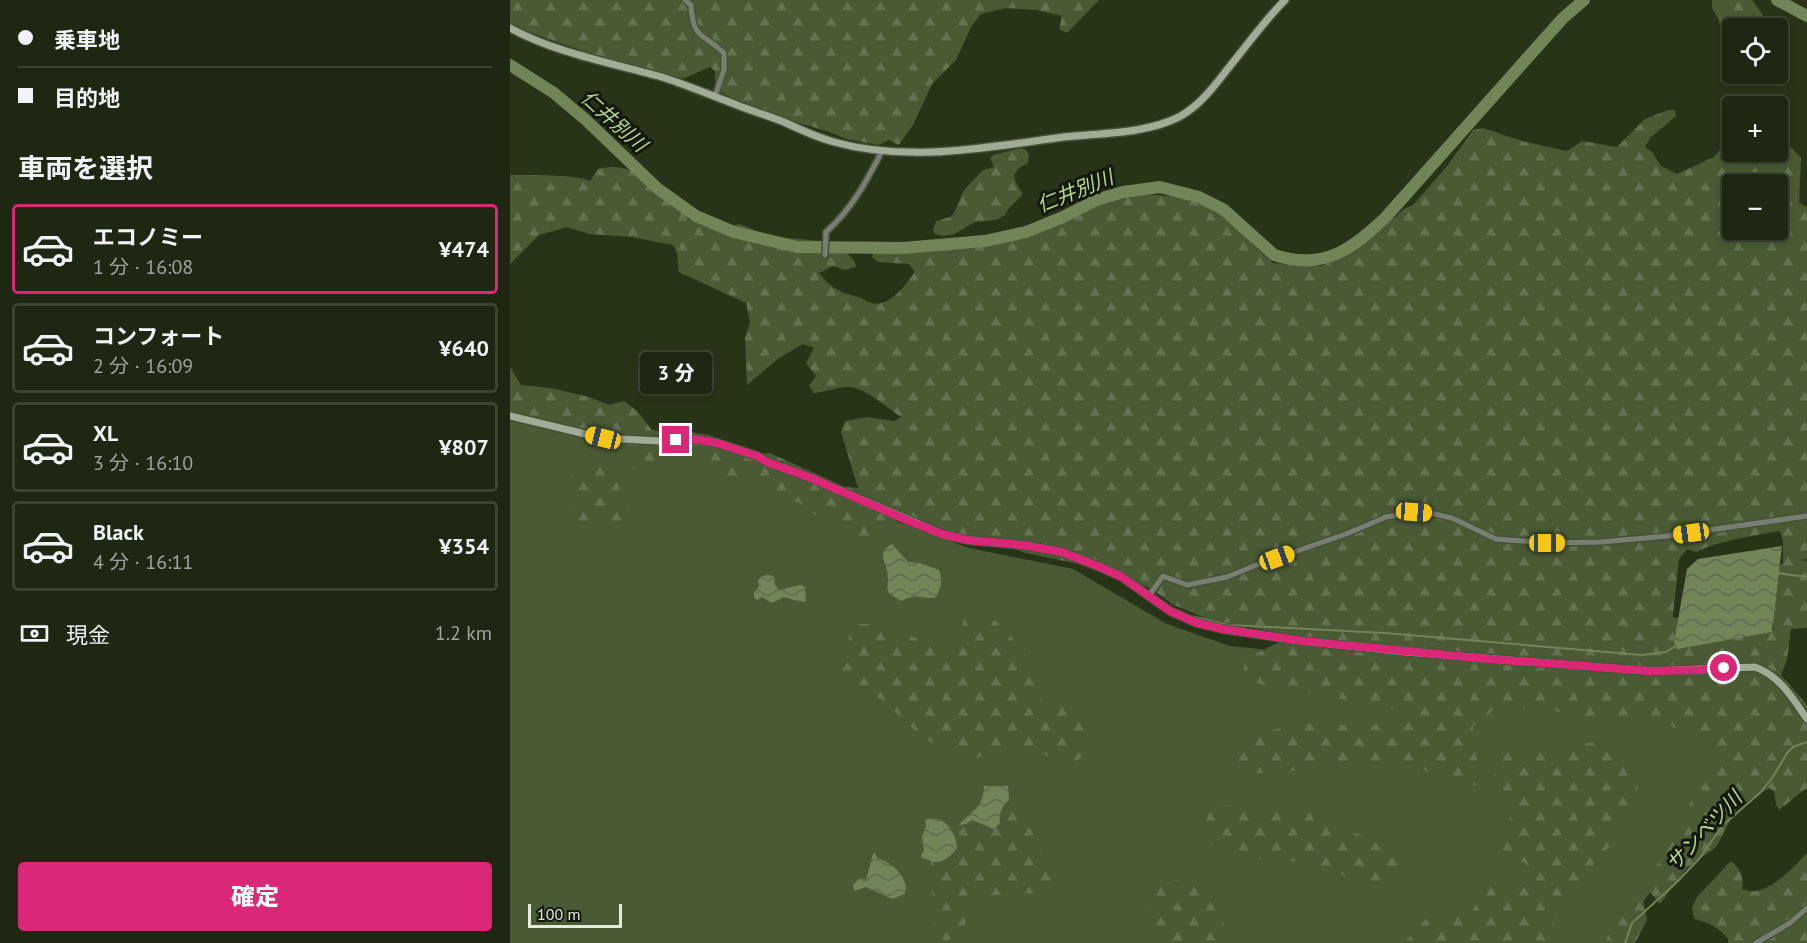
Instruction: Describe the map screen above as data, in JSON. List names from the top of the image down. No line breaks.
{"water":["仁井別川","サンベツ川"],"scale_bar":"100 m","page":{"banner":["乗車地","目的地"],"map_buttons":["+","−"],"heading":"車両を選択","list":[{"name":"エコノミー","note":"1 分 · 16:08","value":"¥474"},{"name":"コンフォート","note":"2 分 · 16:09","value":"¥640"},{"name":"XL","note":"3 分 · 16:10","value":"¥807"},{"name":"Black","note":"4 分 · 16:11","value":"¥354"}],"bubble":"3 分","pay":["現金","1.2 km"],"buttons":"確定","scale":"100 m"}}
